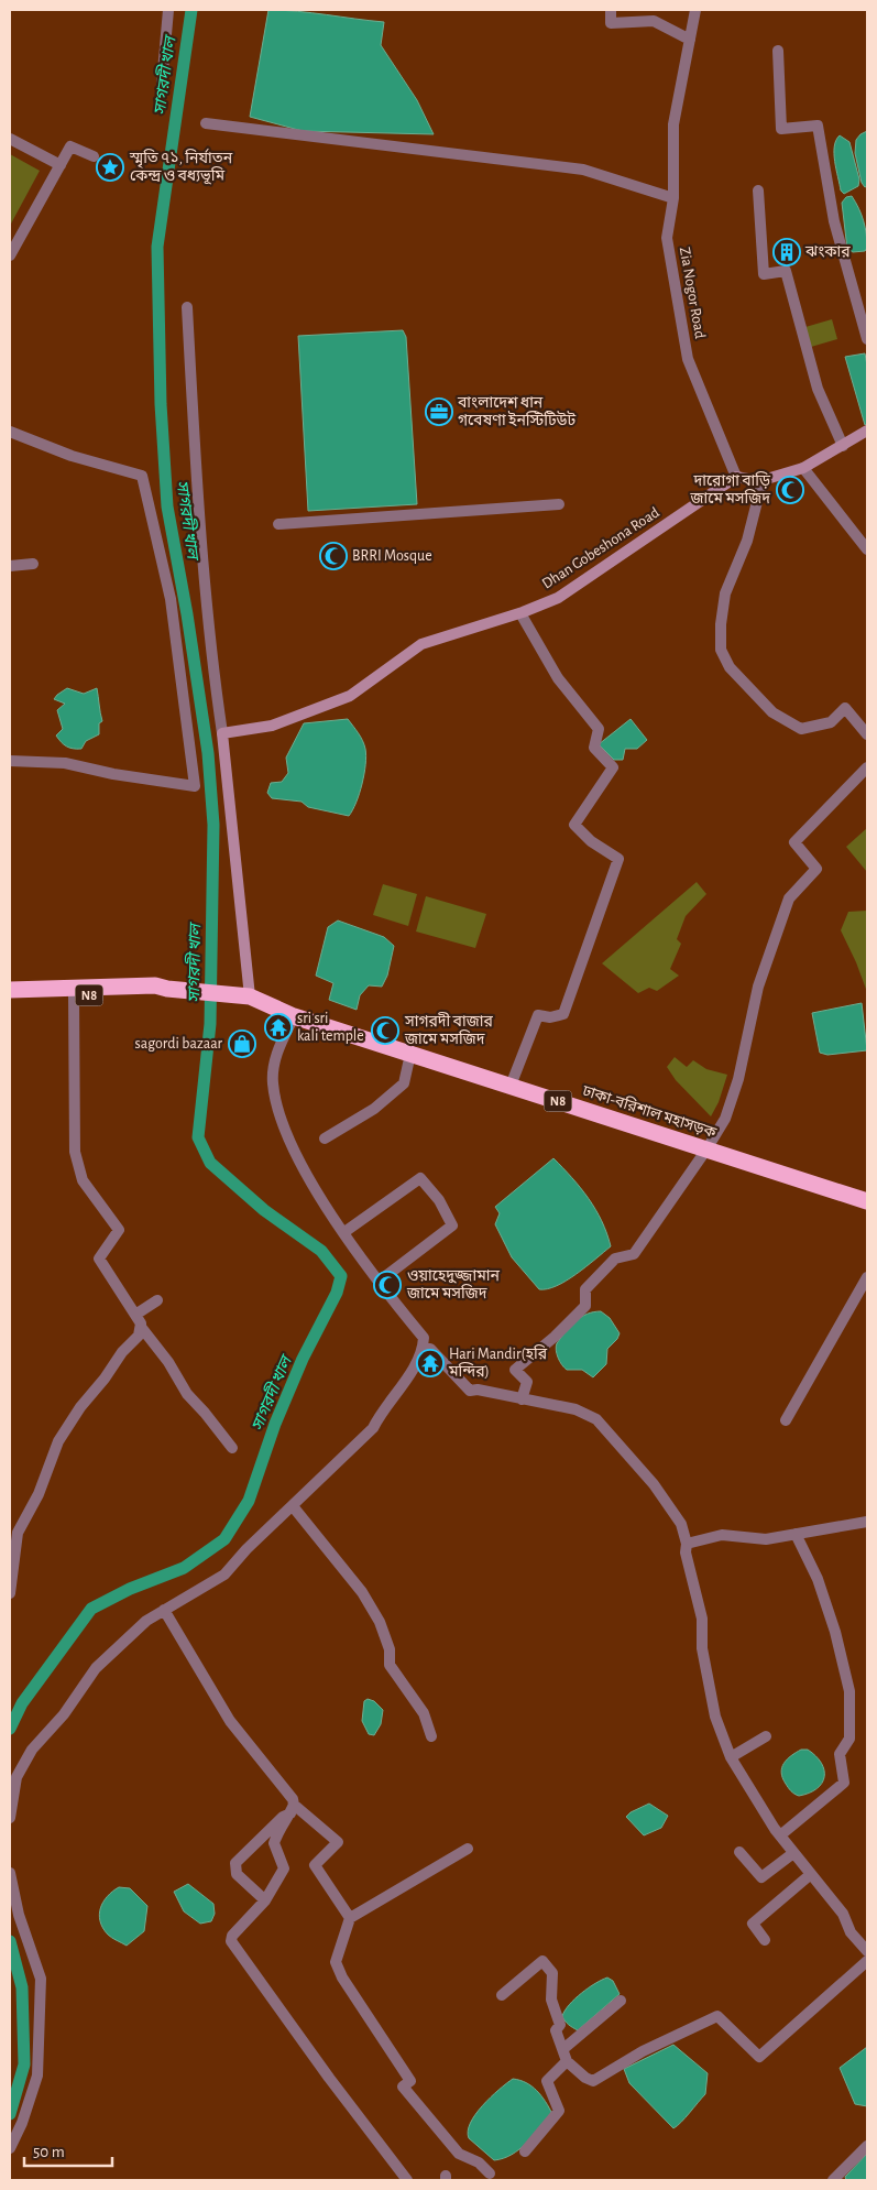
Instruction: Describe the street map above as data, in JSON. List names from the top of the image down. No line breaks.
{"streets":{"highway":["N8","ঢাকা-বরিশাল মহাসড়ক"],"street":["Zia Nogor Road","Dhan Gobeshona Road"]},"crossings":[["Zia Nogor Road","Dhan Gobeshona Road"],["N8","ঢাকা-বরিশাল মহাসড়ক"]],"water":["সাগরদী খাল"],"places":{"place":["স্মৃতি ৭১, নির্যাতন কেন্দ্র ও বধ্যভূমি"],"building":["ঝংকার"],"office":["বাংলাদেশ ধান গবেষণা ইনস্টিটিউট"],"mosque":["দারোগা বাড়ি জামে মসজিদ","BRRI Mosque","সাগরদী বাজার জামে মসজিদ","ওয়াহেদুজ্জামান জামে মসজিদ"],"temple":["sri sri kali temple","Hari Mandir(হরি মন্দির)"],"shop":["sagordi bazaar"]},"scale_bar":"50 m"}
